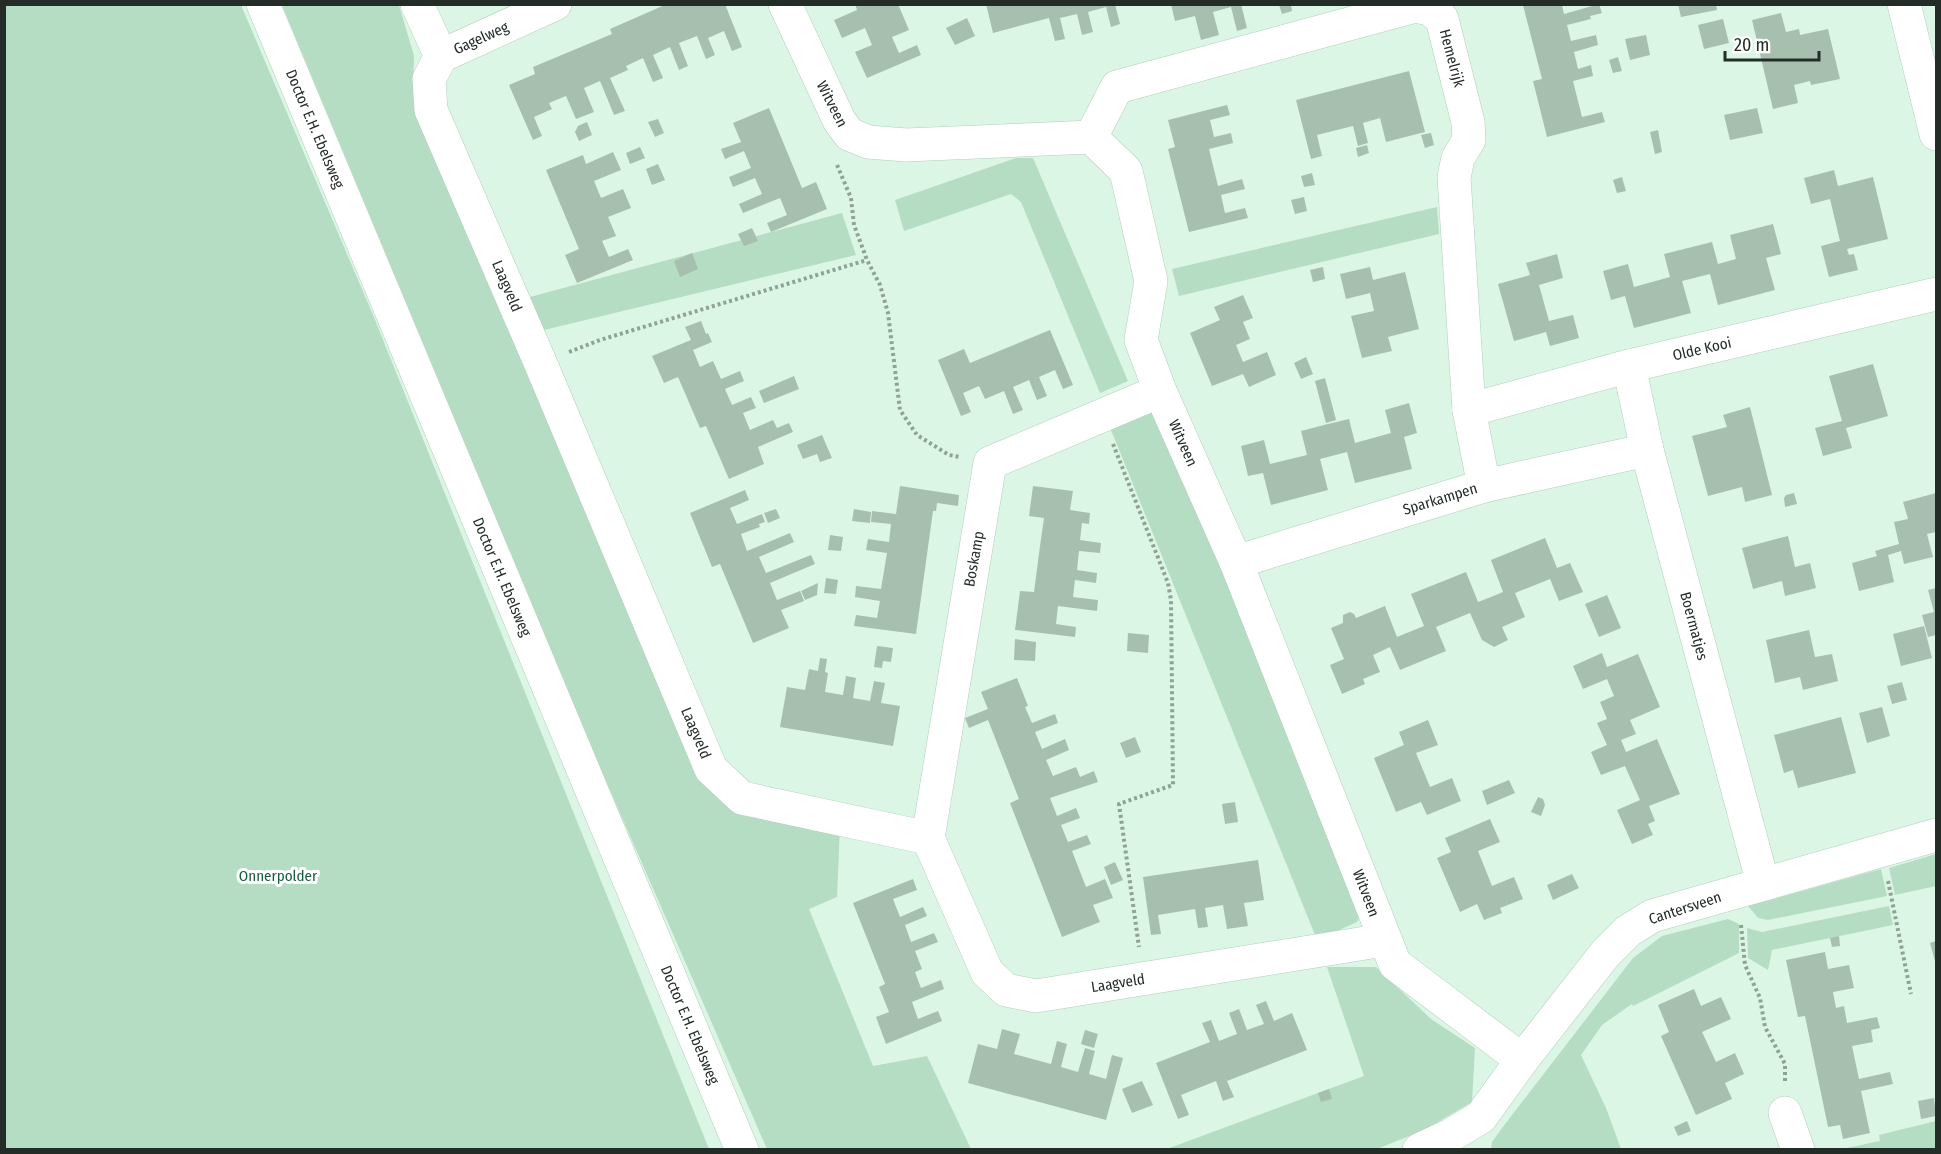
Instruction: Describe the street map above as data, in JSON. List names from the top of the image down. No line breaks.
{"streets":{"street":["Gagelweg","Hemelrijk","Witveen","Doctor E.H. Ebelsweg","Laagveld","Olde Kooi","Sparkampen","Boskamp","Boermatjes","Cantersveen"]},"crossings":[["Gagelweg","Laagveld"],["Hemelrijk","Witveen"],["Hemelrijk","Olde Kooi"],["Hemelrijk","Sparkampen"],["Witveen","Laagveld"],["Witveen","Sparkampen"],["Witveen","Cantersveen"],["Laagveld","Boskamp"],["Olde Kooi","Boermatjes"],["Sparkampen","Boermatjes"],["Boermatjes","Cantersveen"]],"parks":["Onnerpolder"],"scale_bar":"20 m"}
